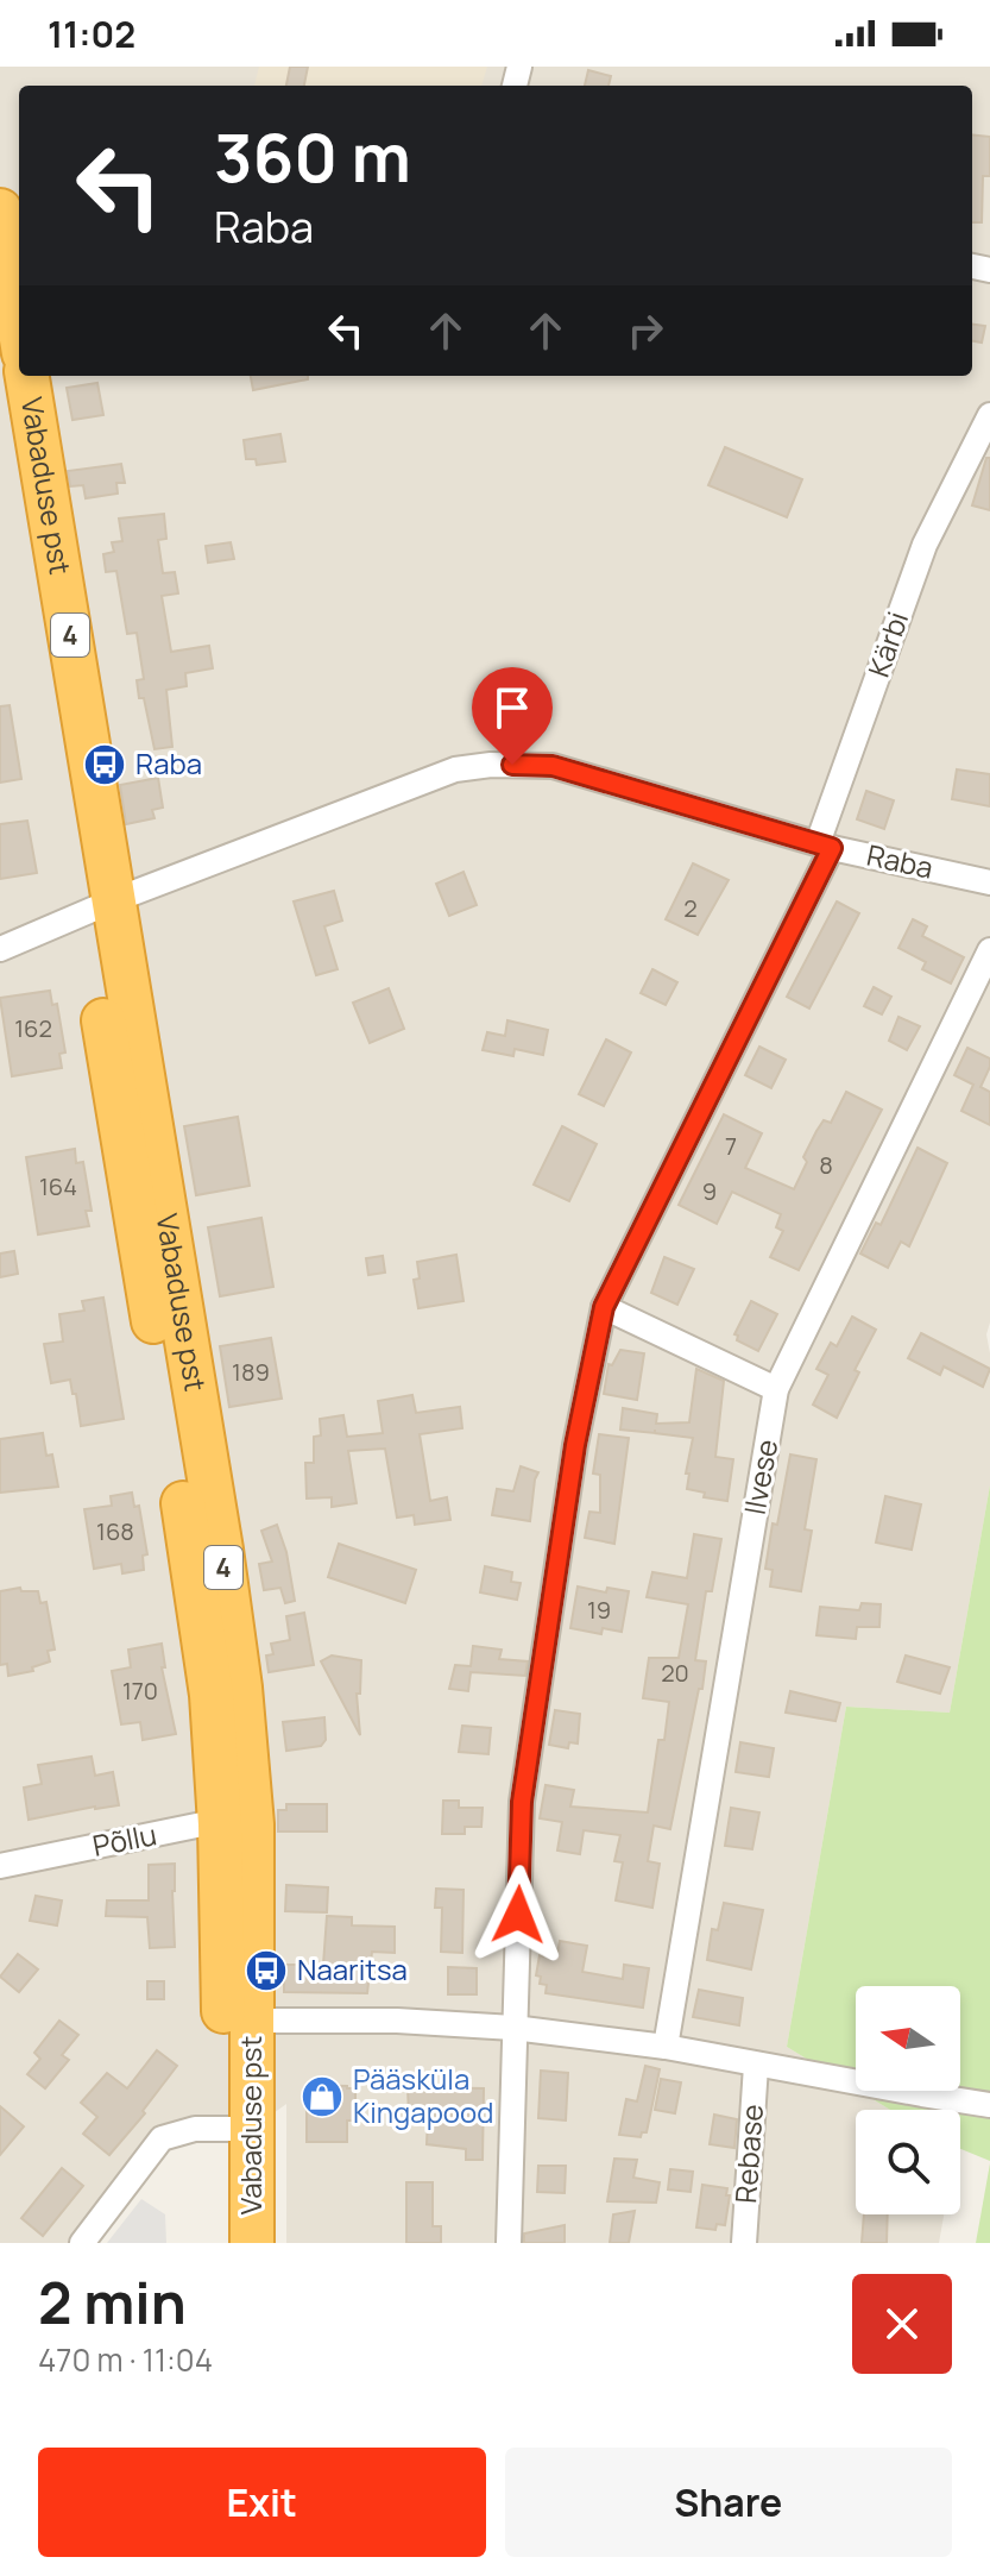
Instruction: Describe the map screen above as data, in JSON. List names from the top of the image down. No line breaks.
{"streets":{"highway":["Vabaduse pst","4"],"street":["Kärbi","Raba","Ilvese","Põllu","Rebase"]},"crossings":[["Vabaduse pst","Raba"],["Vabaduse pst","Põllu"],["Kärbi","Raba"]],"places":{"bus stop":["Raba","Naaritsa"],"shop":["Pääsküla Kingapood"]},"house_numbers":["2","162","7","8","164","9","189","168","19","20","170"],"north":"left","page":{"status":"11:02","turn":["360 m","Raba"],"heading":["2 min","470 m · 11:04"],"buttons":["Exit","Share"]}}
